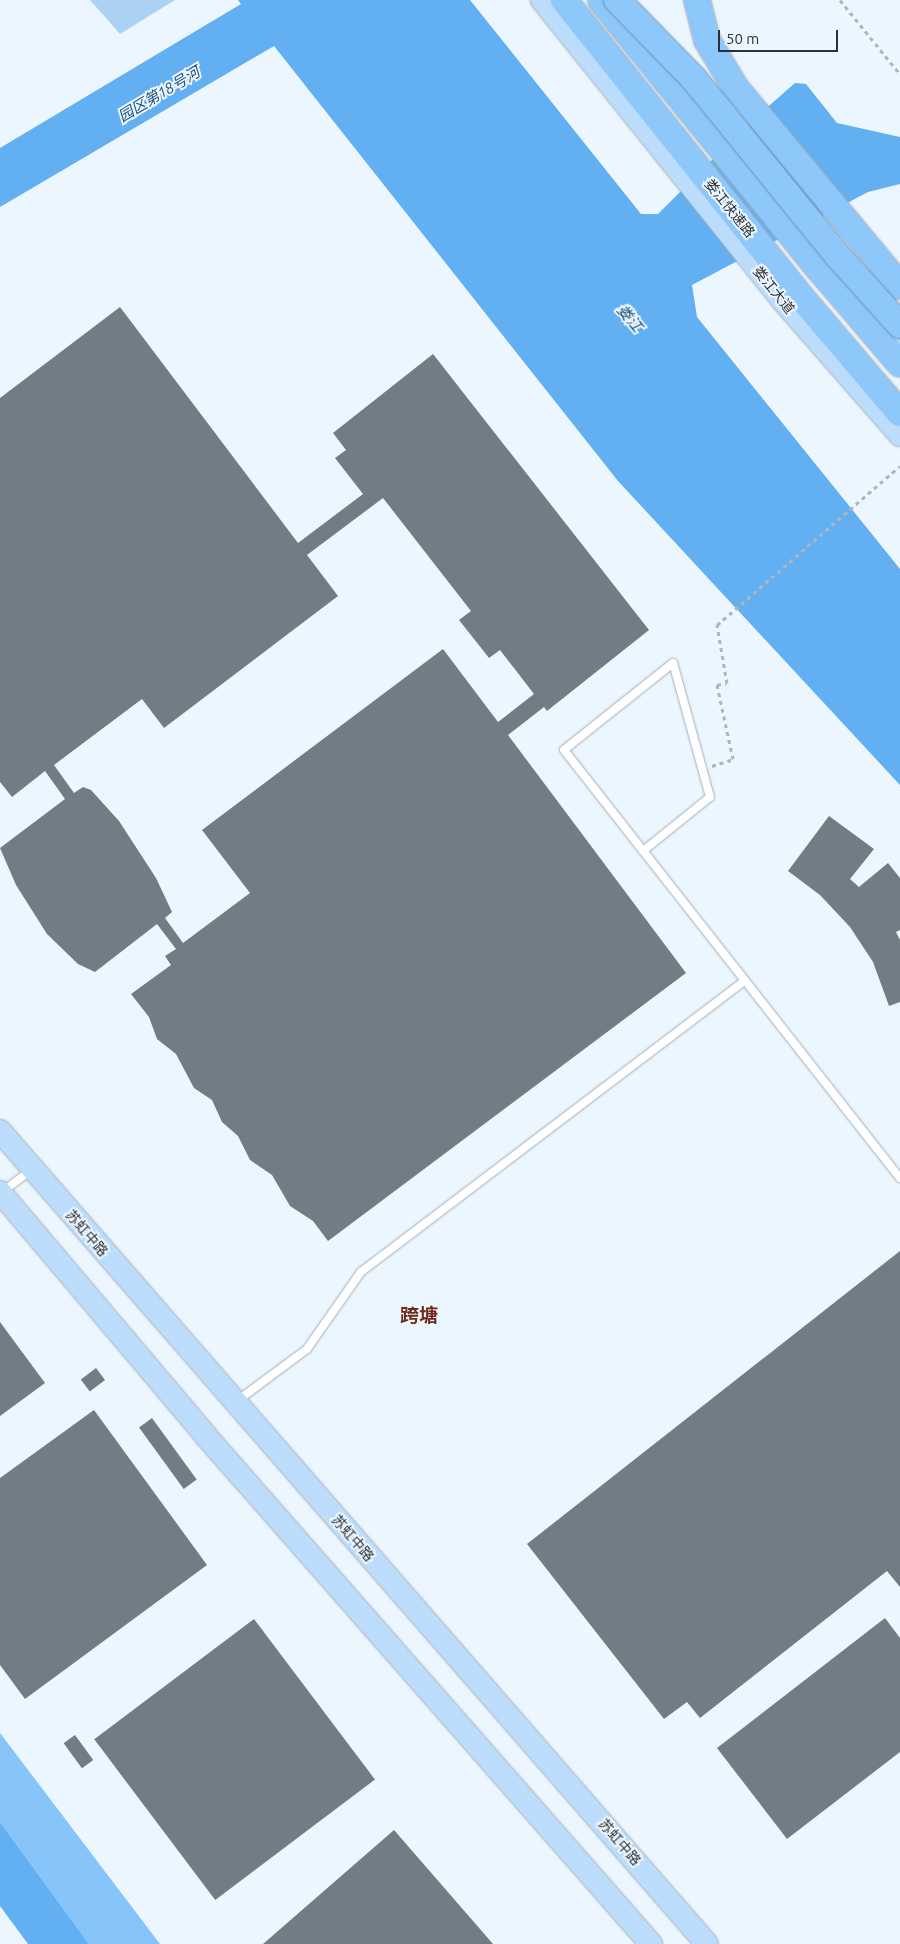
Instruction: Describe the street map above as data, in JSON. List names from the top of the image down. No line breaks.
{"streets":{"highway":["娄江快速路"],"main road":["娄江大道","苏虹中路"]},"districts":["跨塘"],"water":["园区第18号河","娄江"],"scale_bar":"50 m"}
